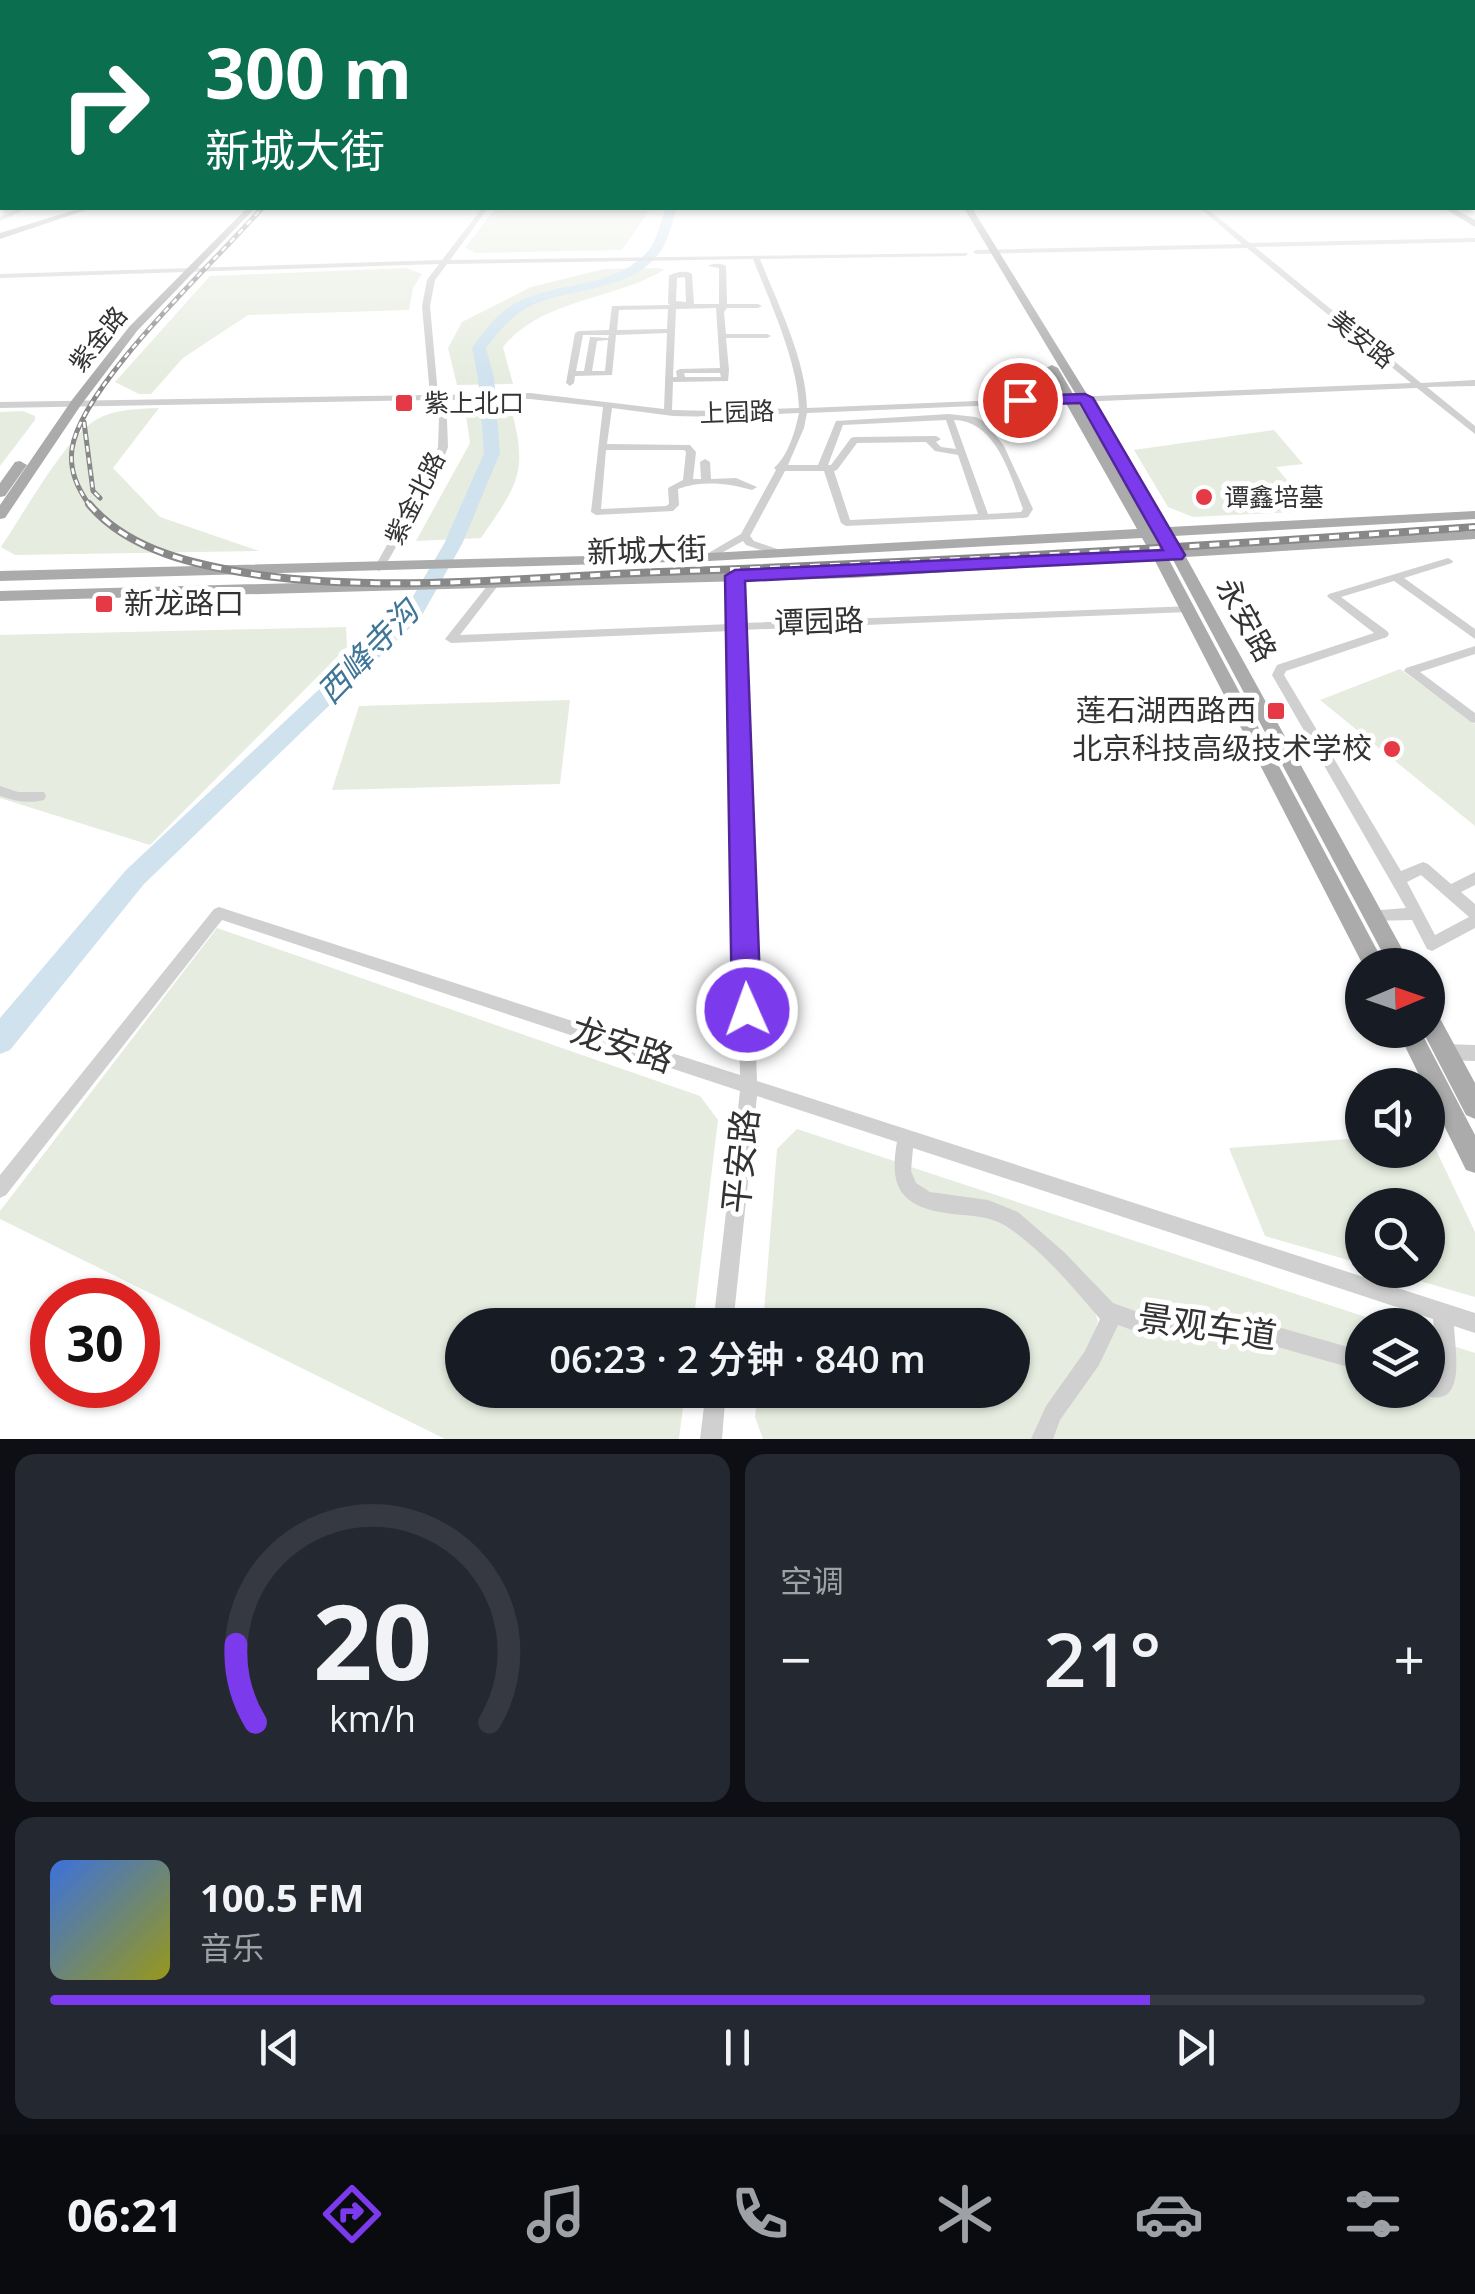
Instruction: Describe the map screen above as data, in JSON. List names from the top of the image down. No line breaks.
{"streets":{"main road":["紫金路","新城大街","永安路"],"street":["美安路","上园路","紫金北路","谭园路","龙安路","平安路","景观车道"]},"crossings":[["紫金路","上园路"],["美安路","上园路"],["上园路","紫金北路"],["上园路","永安路"],["紫金北路","新城大街"],["新城大街","永安路"],["新城大街","谭园路"],["新城大街","平安路"],["永安路","谭园路"],["谭园路","平安路"],["龙安路","平安路"],["龙安路","景观车道"]],"water":["西峰寺沟"],"places":{"transit":["紫上北口","新龙路口","莲石湖西路西"],"other":["谭鑫培墓","北京科技高级技术学校"]},"north":"right","page":{"turn":["300 m","新城大街"],"limit":"30","trip":"06:23 · 2 分钟 · 840 m","tile":"空调","heat":["−","21°","+"],"song":["100.5 FM","音乐"],"tabs":"06:21","gauge":["20","km/h"]}}
